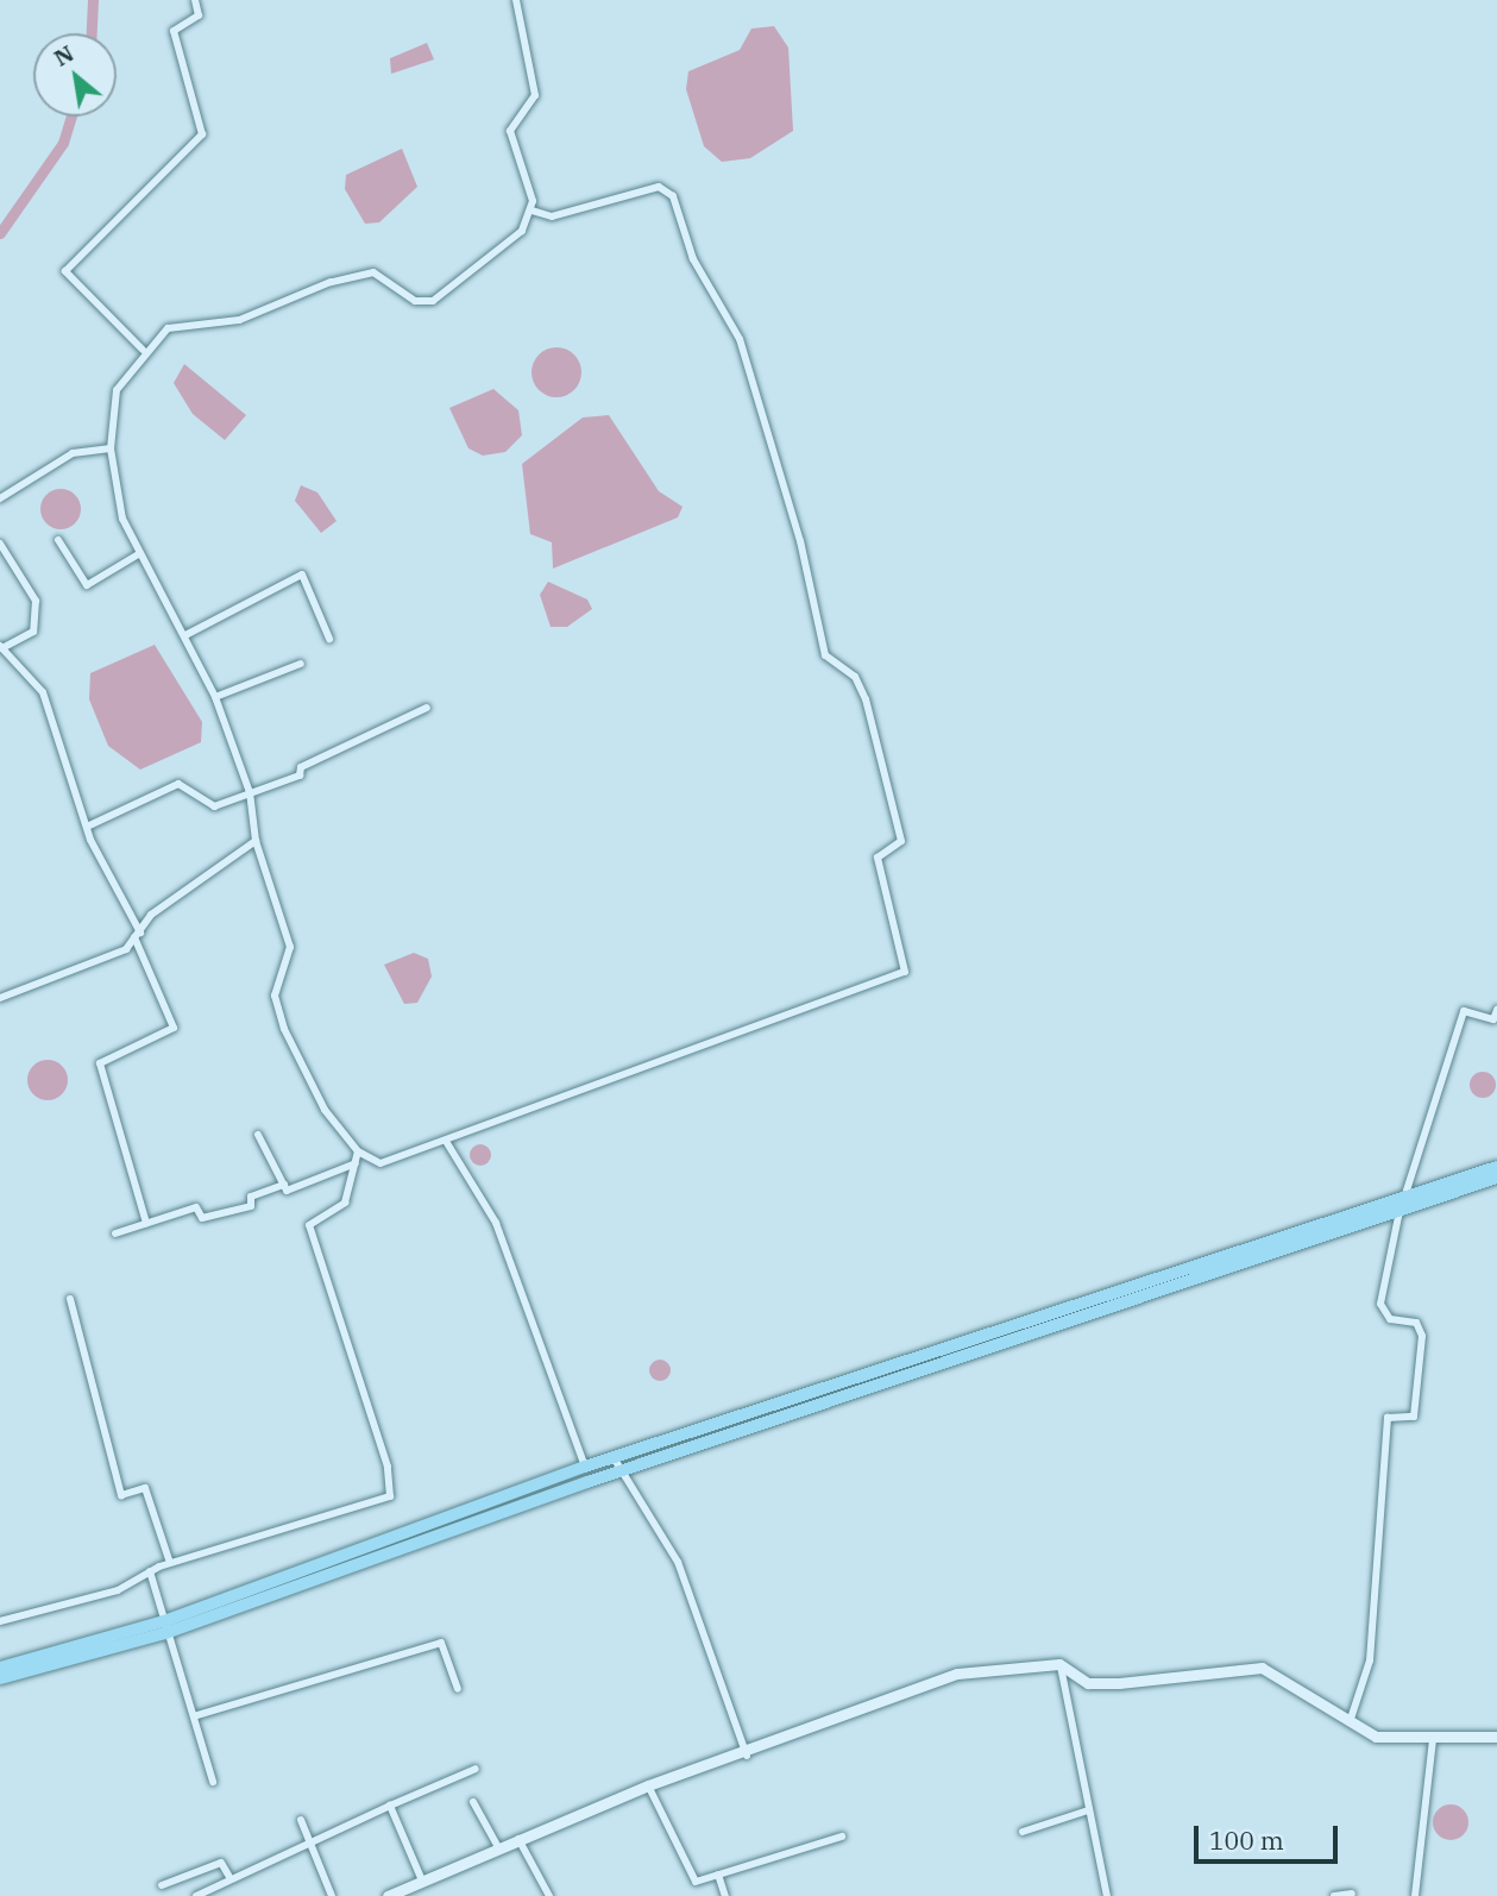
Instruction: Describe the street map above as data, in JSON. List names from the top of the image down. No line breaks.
{"scale_bar":"100 m","north":"top left"}
